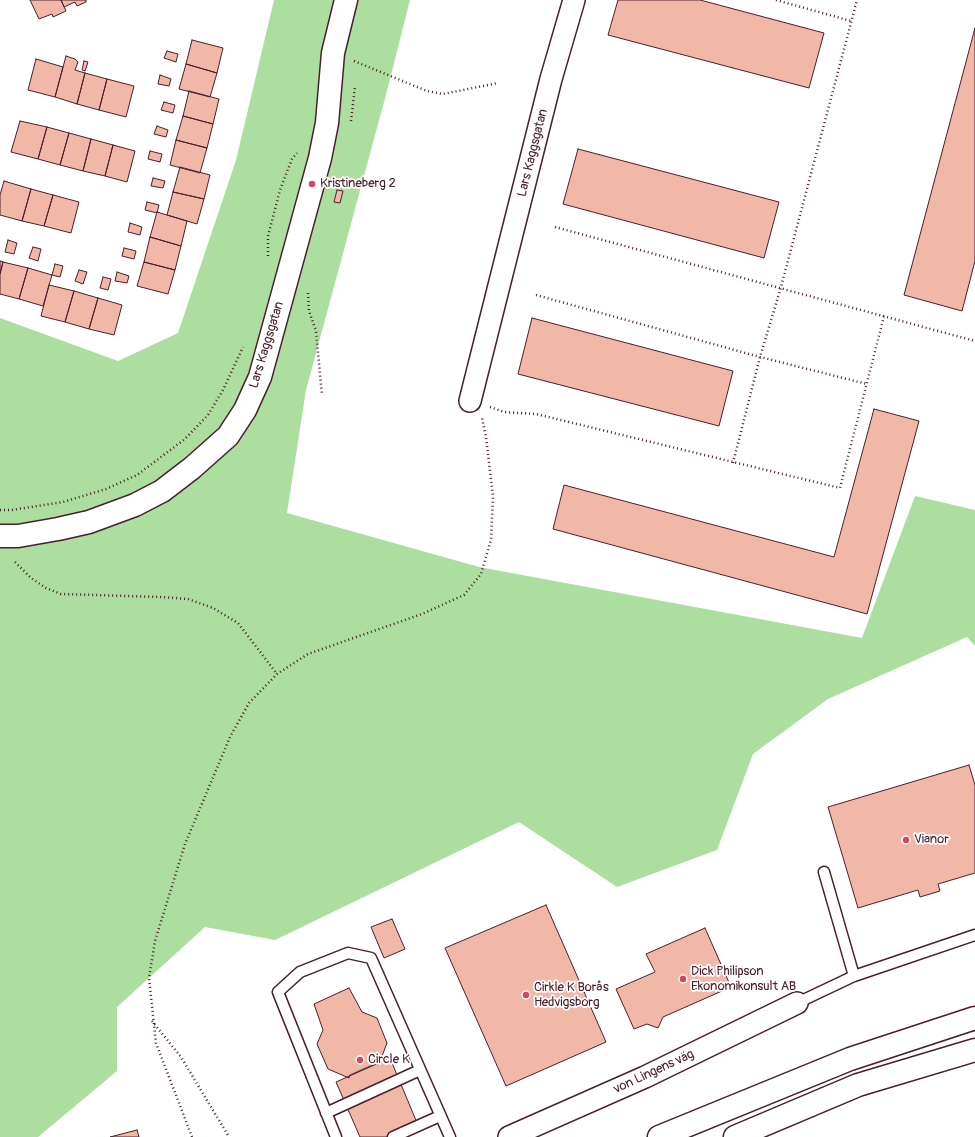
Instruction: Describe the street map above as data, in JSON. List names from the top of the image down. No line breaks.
{"streets":{"street":["Lars Kaggsgatan","von Lingens väg"]},"places":["Kristineberg 2","Vianor","Dick Philipson Ekonomikonsult AB","Cirkle K Borås Hedvigsborg","Circle K"]}
